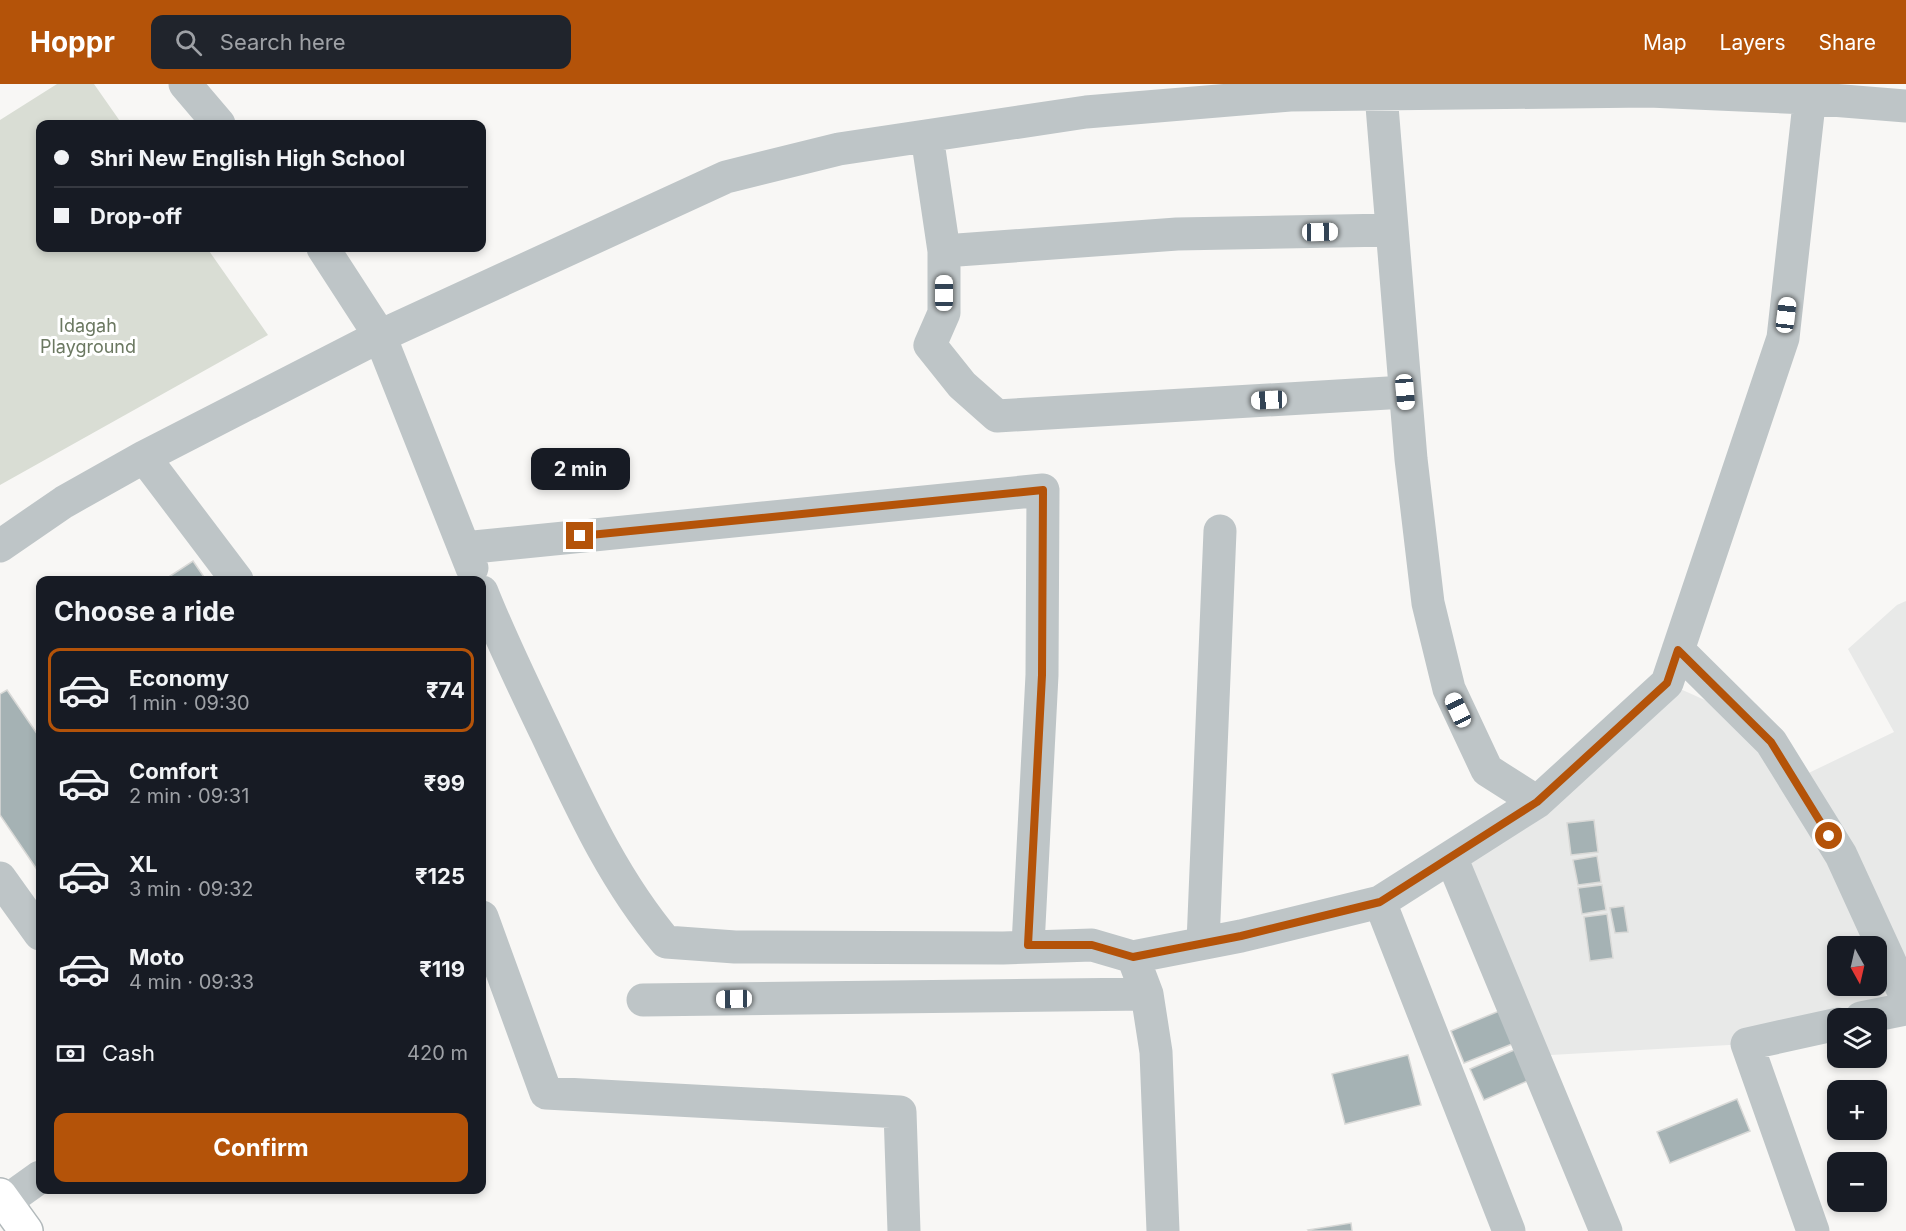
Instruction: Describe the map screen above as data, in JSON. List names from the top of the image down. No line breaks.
{"parks":["Idagah Playground"],"north":"bottom","page":{"header":"Hoppr","search":"Search here","nav":["Map","Layers","Share"],"banner":["Shri New English High School","Drop-off"],"bubble":"2 min","heading":"Choose a ride","list":[{"name":"Economy","note":"1 min · 09:30","value":"₹74"},{"name":"Comfort","note":"2 min · 09:31","value":"₹99"},{"name":"XL","note":"3 min · 09:32","value":"₹125"},{"name":"Moto","note":"4 min · 09:33","value":"₹119"}],"map_buttons":["+","−"],"pay":["Cash","420 m"],"buttons":"Confirm"}}
